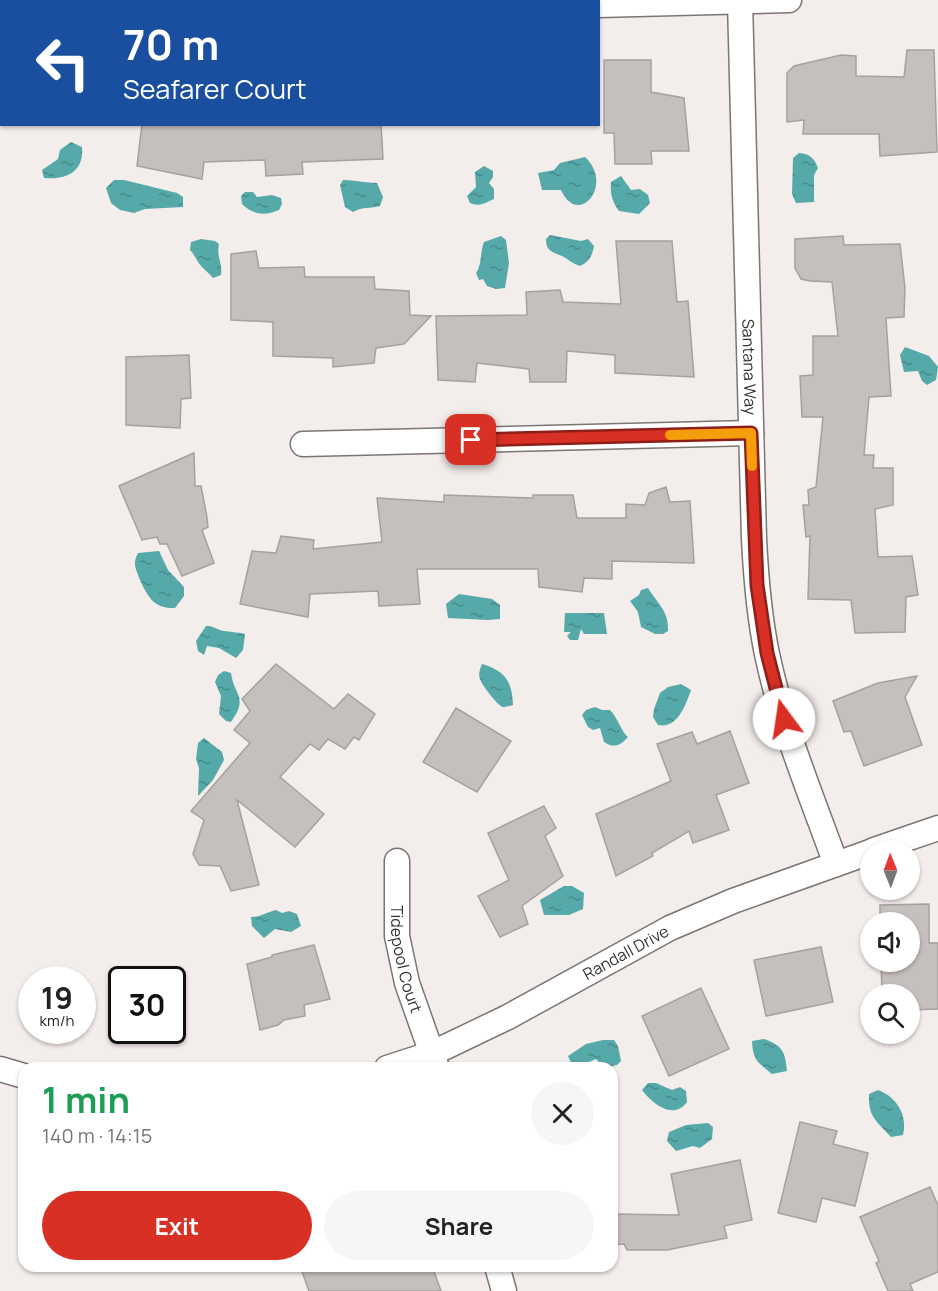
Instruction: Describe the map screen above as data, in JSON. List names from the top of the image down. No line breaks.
{"streets":{"street":["Santana Way","Randall Drive","Tidepool Court"]},"crossings":[["Santana Way","Randall Drive"],["Randall Drive","Tidepool Court"]],"north":"top","page":{"turn":["70 m","Seafarer Court"],"speed":"19 km/h","limit":"30","heading":["1 min","140 m · 14:15"],"buttons":["Exit","Share"]}}
